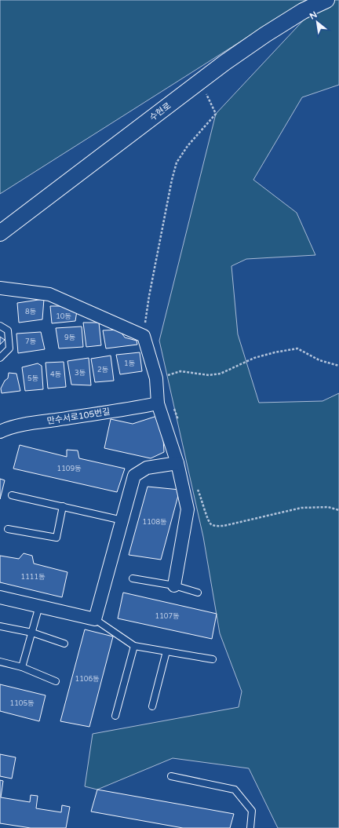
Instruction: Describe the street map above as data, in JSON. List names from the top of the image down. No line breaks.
{"streets":{"street":["수현로","만수서로105번길"]},"house_numbers":["8동","10동","9동","7동","1동","2동","3동","4동","5동","1109동","1108동","1111동","1107동","1106동","1105동"],"north":"top left"}
